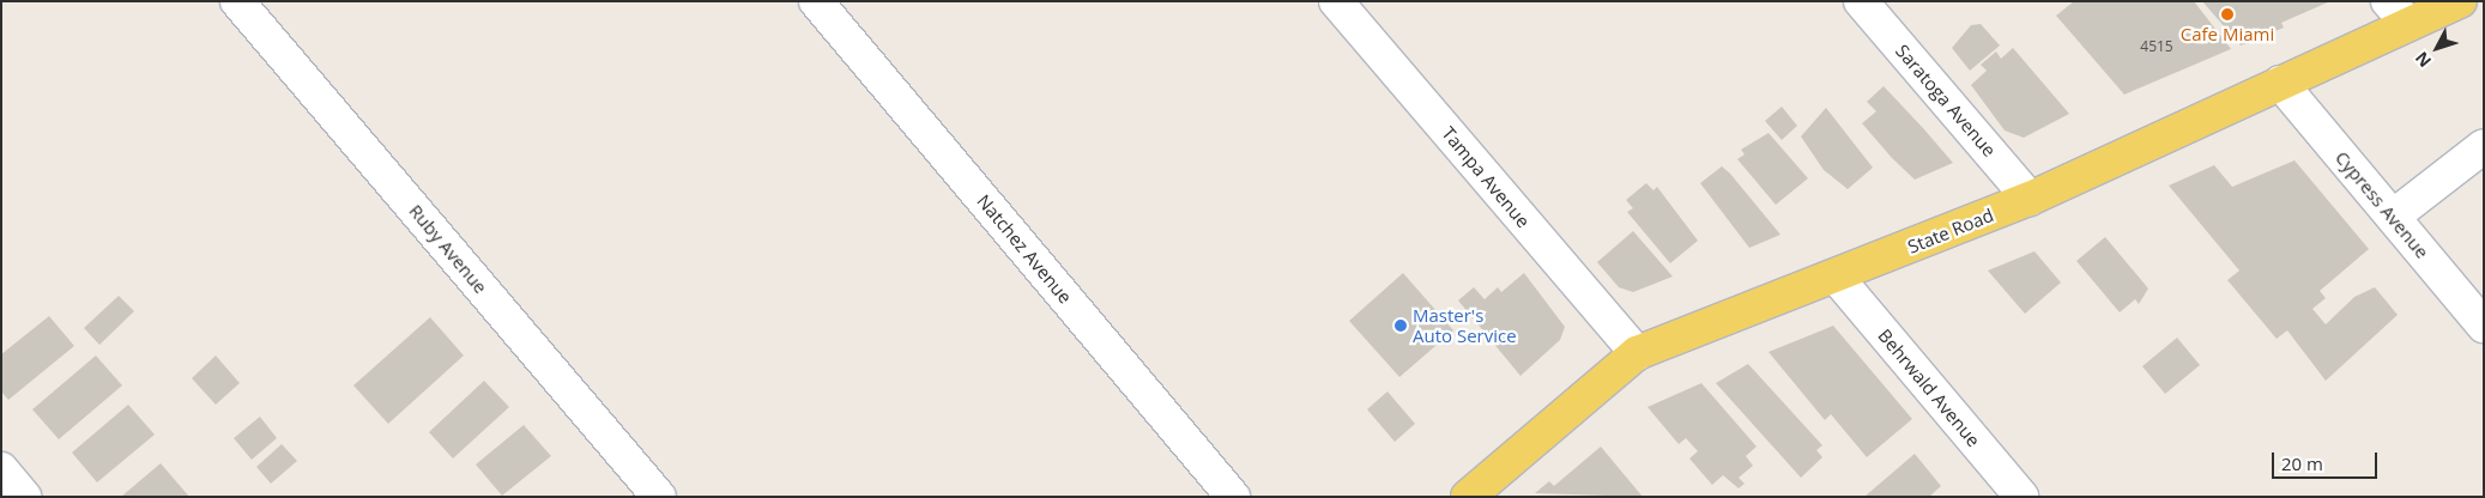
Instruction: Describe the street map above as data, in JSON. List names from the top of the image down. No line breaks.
{"streets":{"main road":["State Road"],"street":["Saratoga Avenue","Tampa Avenue","Cypress Avenue","Ruby Avenue","Natchez Avenue","Behrwald Avenue"]},"crossings":[["Saratoga Avenue","State Road"],["Tampa Avenue","State Road"],["Cypress Avenue","State Road"],["State Road","Behrwald Avenue"]],"places":["Cafe Miami","Master's Auto Service"],"house_numbers":["4515"],"scale_bar":"20 m","north":"bottom left"}
